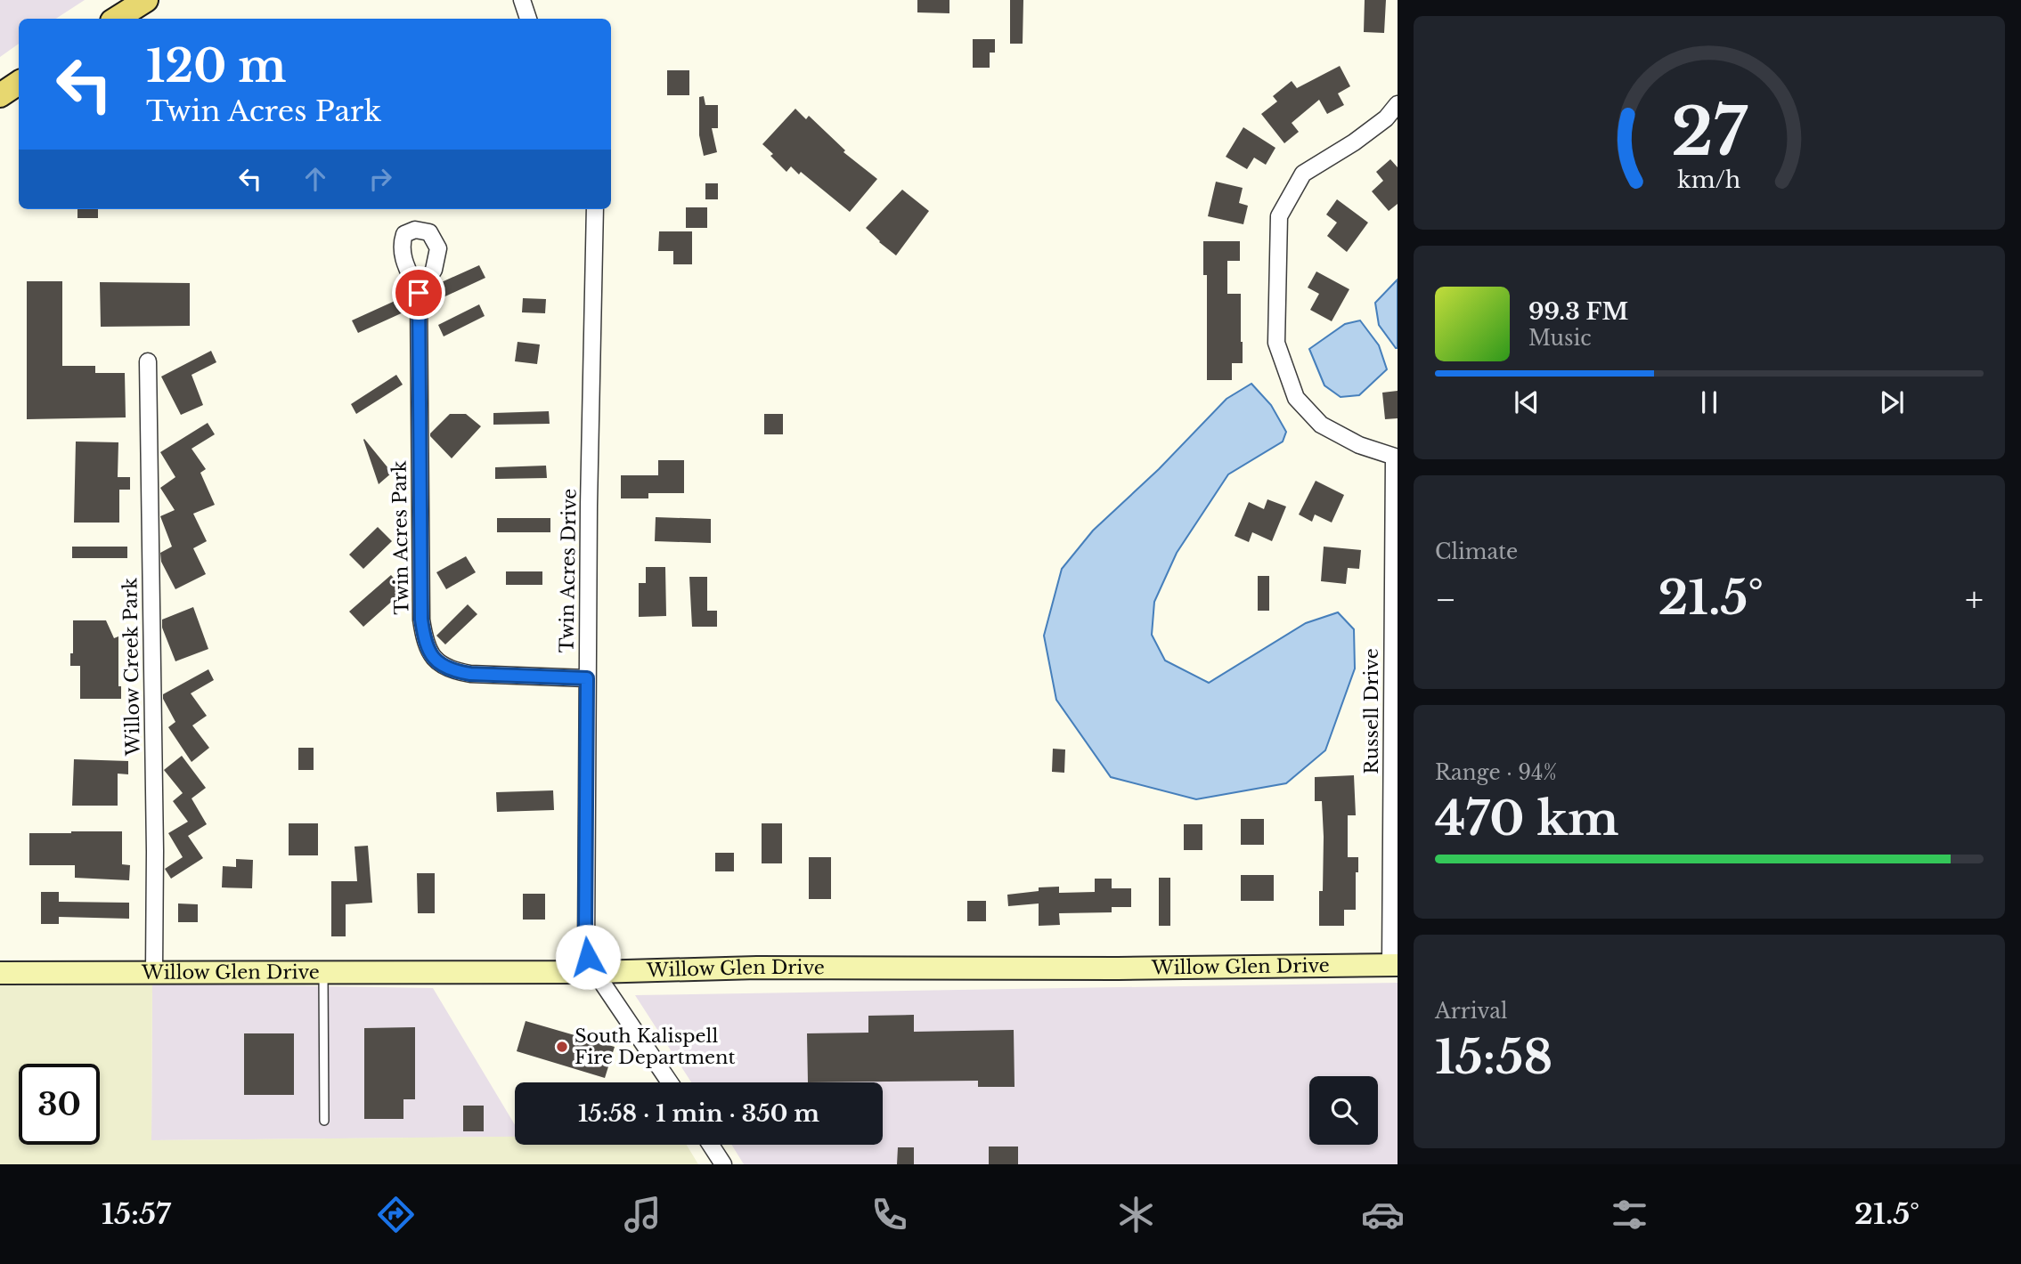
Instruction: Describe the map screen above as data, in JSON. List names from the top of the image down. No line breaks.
{"streets":{"main road":["Willow Glen Drive"],"street":["Twin Acres Park","Twin Acres Drive","Willow Creek Park","Russell Drive"]},"crossings":[["Twin Acres Park","Twin Acres Drive"],["Twin Acres Drive","Willow Glen Drive"],["Willow Creek Park","Willow Glen Drive"],["Russell Drive","Willow Glen Drive"]],"places":["South Kalispell Fire Department"],"page":{"turn":["120 m","Twin Acres Park"],"song":["99.3 FM","Music"],"tile":["Climate",["Range · 94%","470 km"],["Arrival","15:58"]],"heat":["−","21.5°","+"],"limit":"30","trip":"15:58 · 1 min · 350 m","tabs":["15:57","21.5°"],"gauge":["27","km/h"]}}
